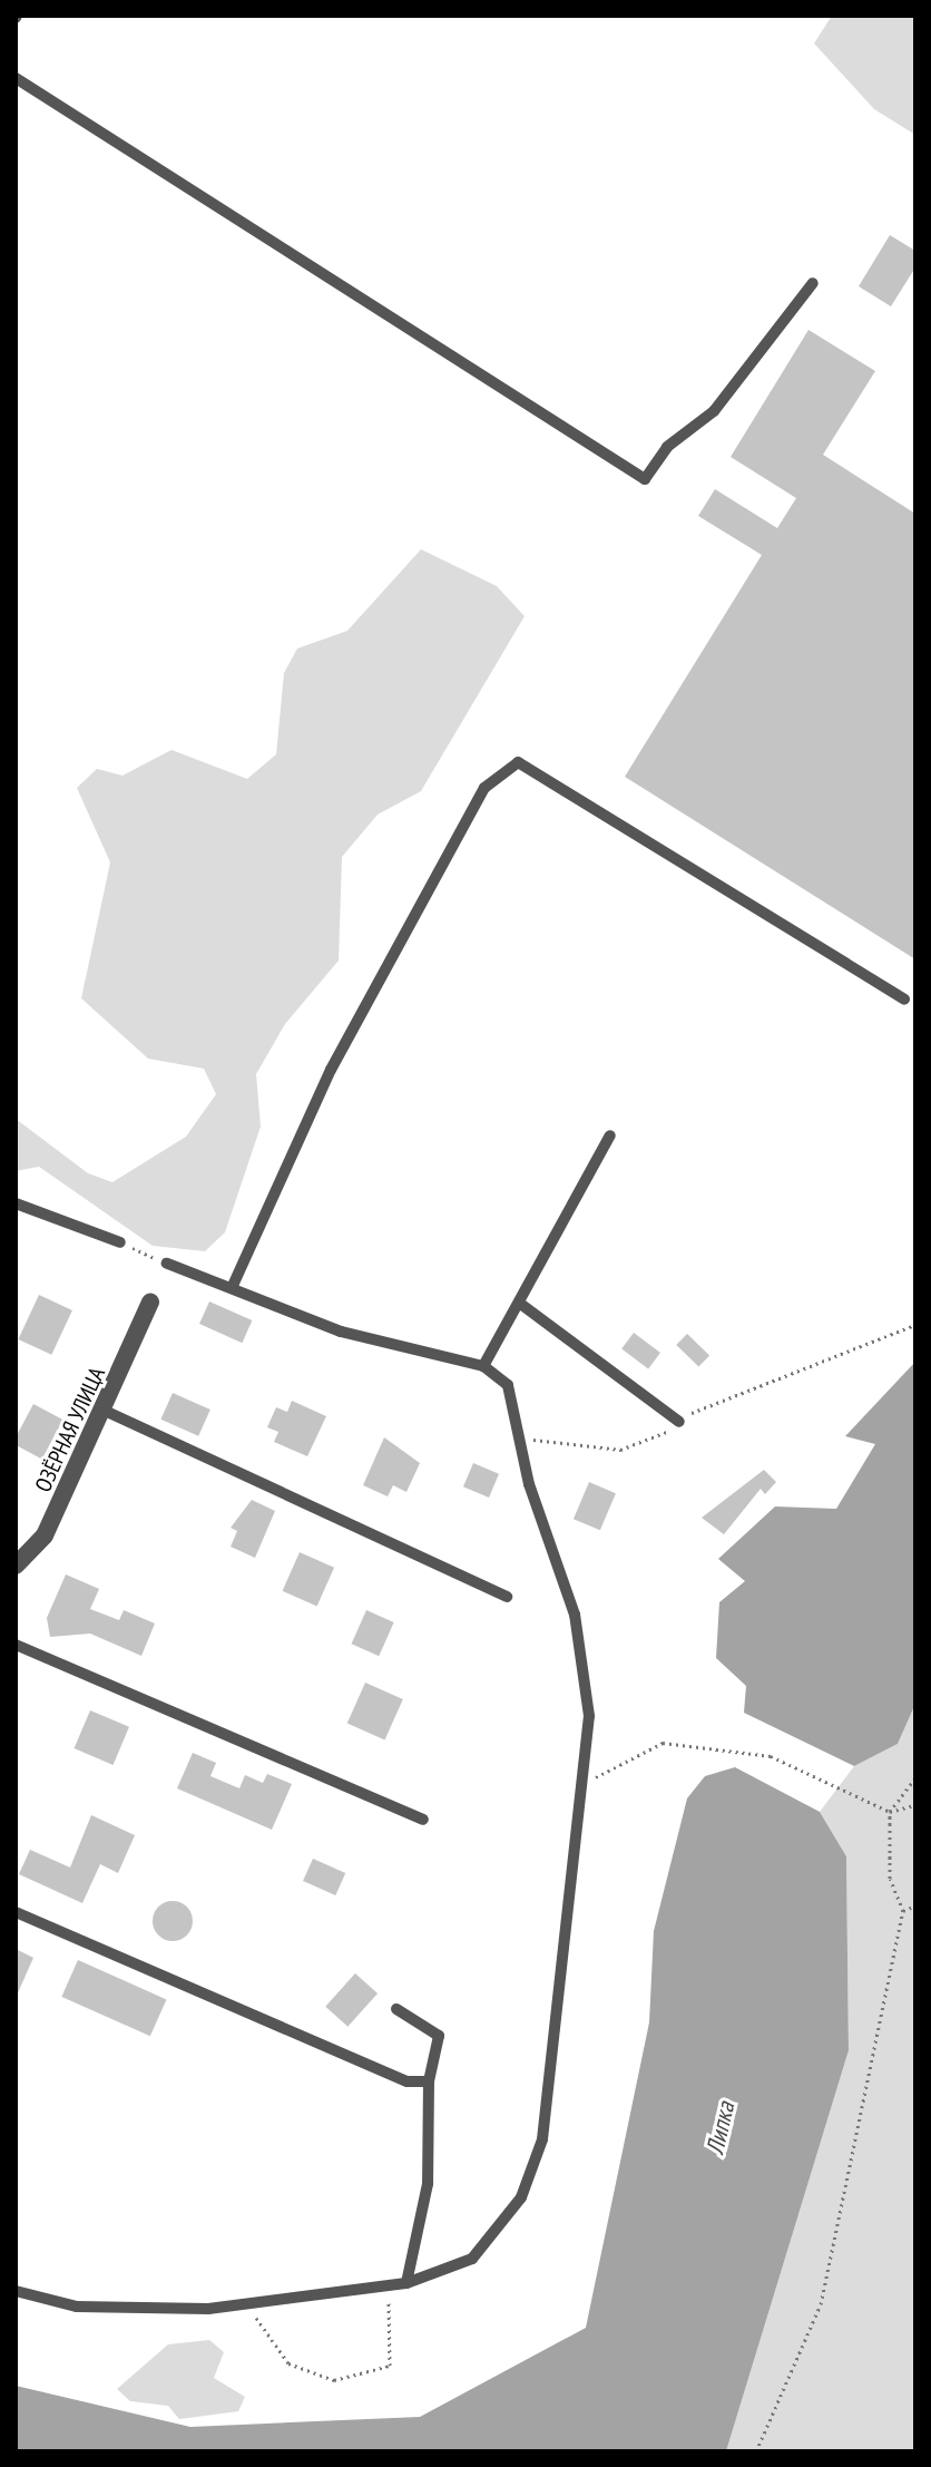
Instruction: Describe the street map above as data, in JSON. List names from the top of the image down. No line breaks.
{"streets":{"street":["ОЗЁРНАЯ УЛИЦА"]},"water":["Липка"]}
